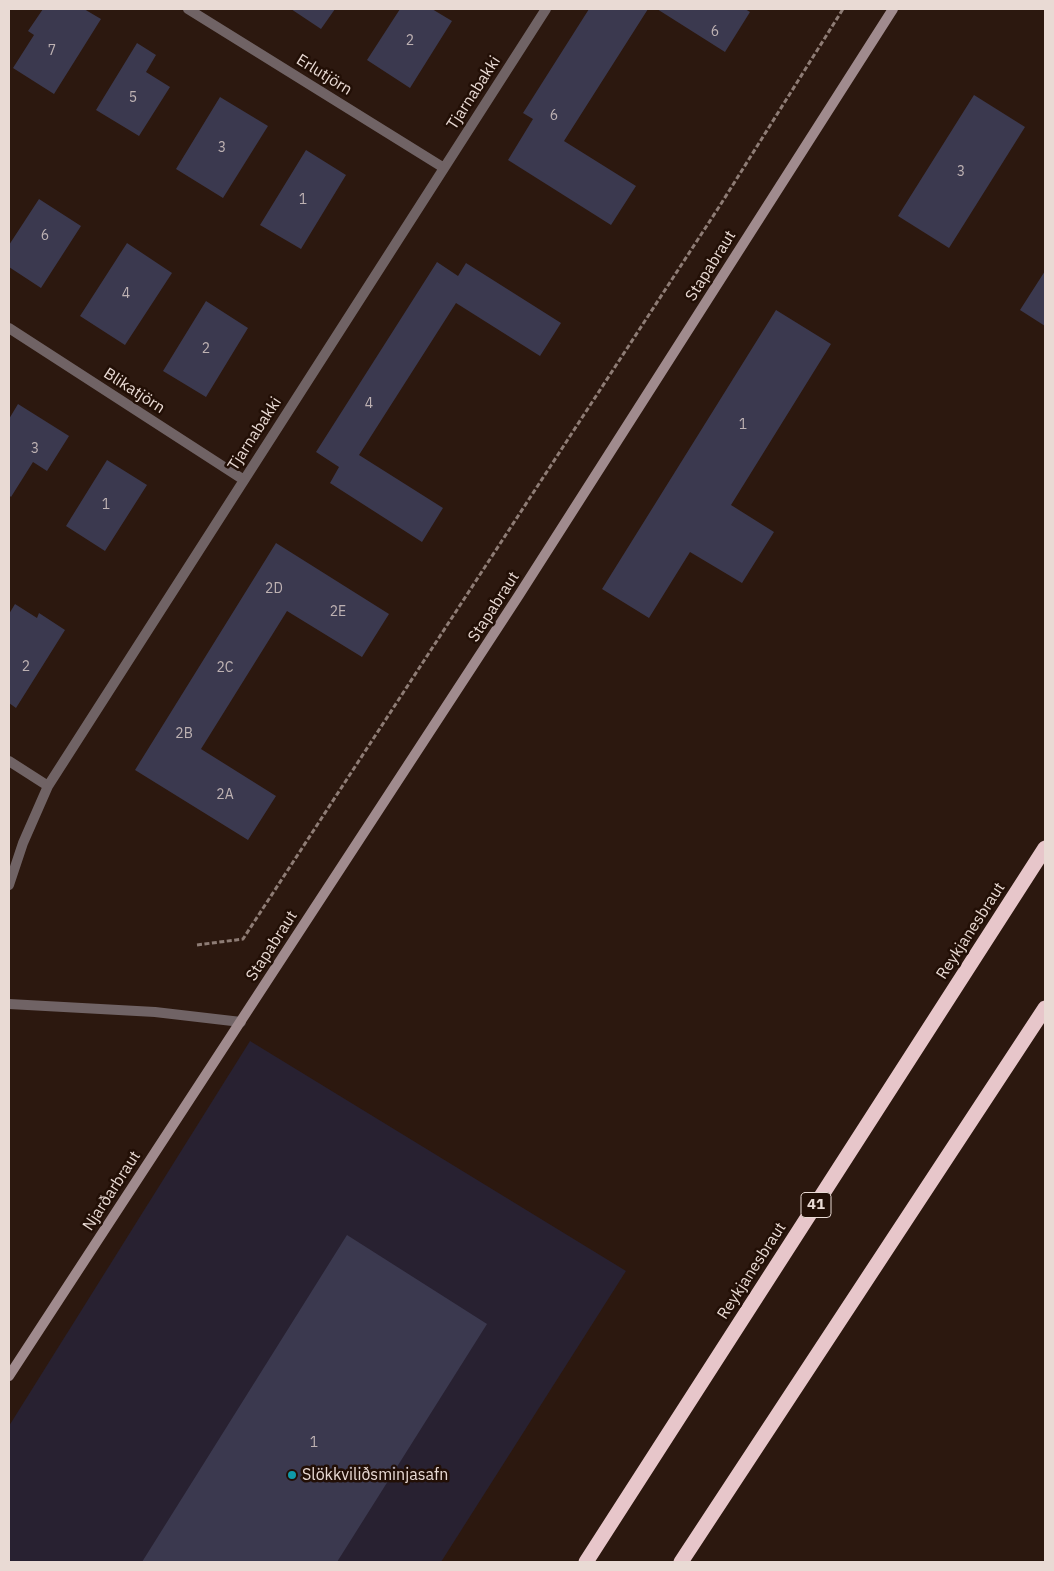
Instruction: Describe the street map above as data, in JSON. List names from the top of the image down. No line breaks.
{"streets":{"highway":["Reykjanesbraut","41"],"street":["Erlutjörn","Tjarnabakki","Stapabraut","Blikatjörn","Njarðarbraut"]},"crossings":[["Erlutjörn","Tjarnabakki"],["Tjarnabakki","Blikatjörn"],["Stapabraut","Njarðarbraut"]],"places":["Slökkviliðsminjasafn"],"house_numbers":["6","2","7","5","6","3","3","1","6","4","2","4","1","3","1","2D","2E","2","2C","2B","2A","1"]}
